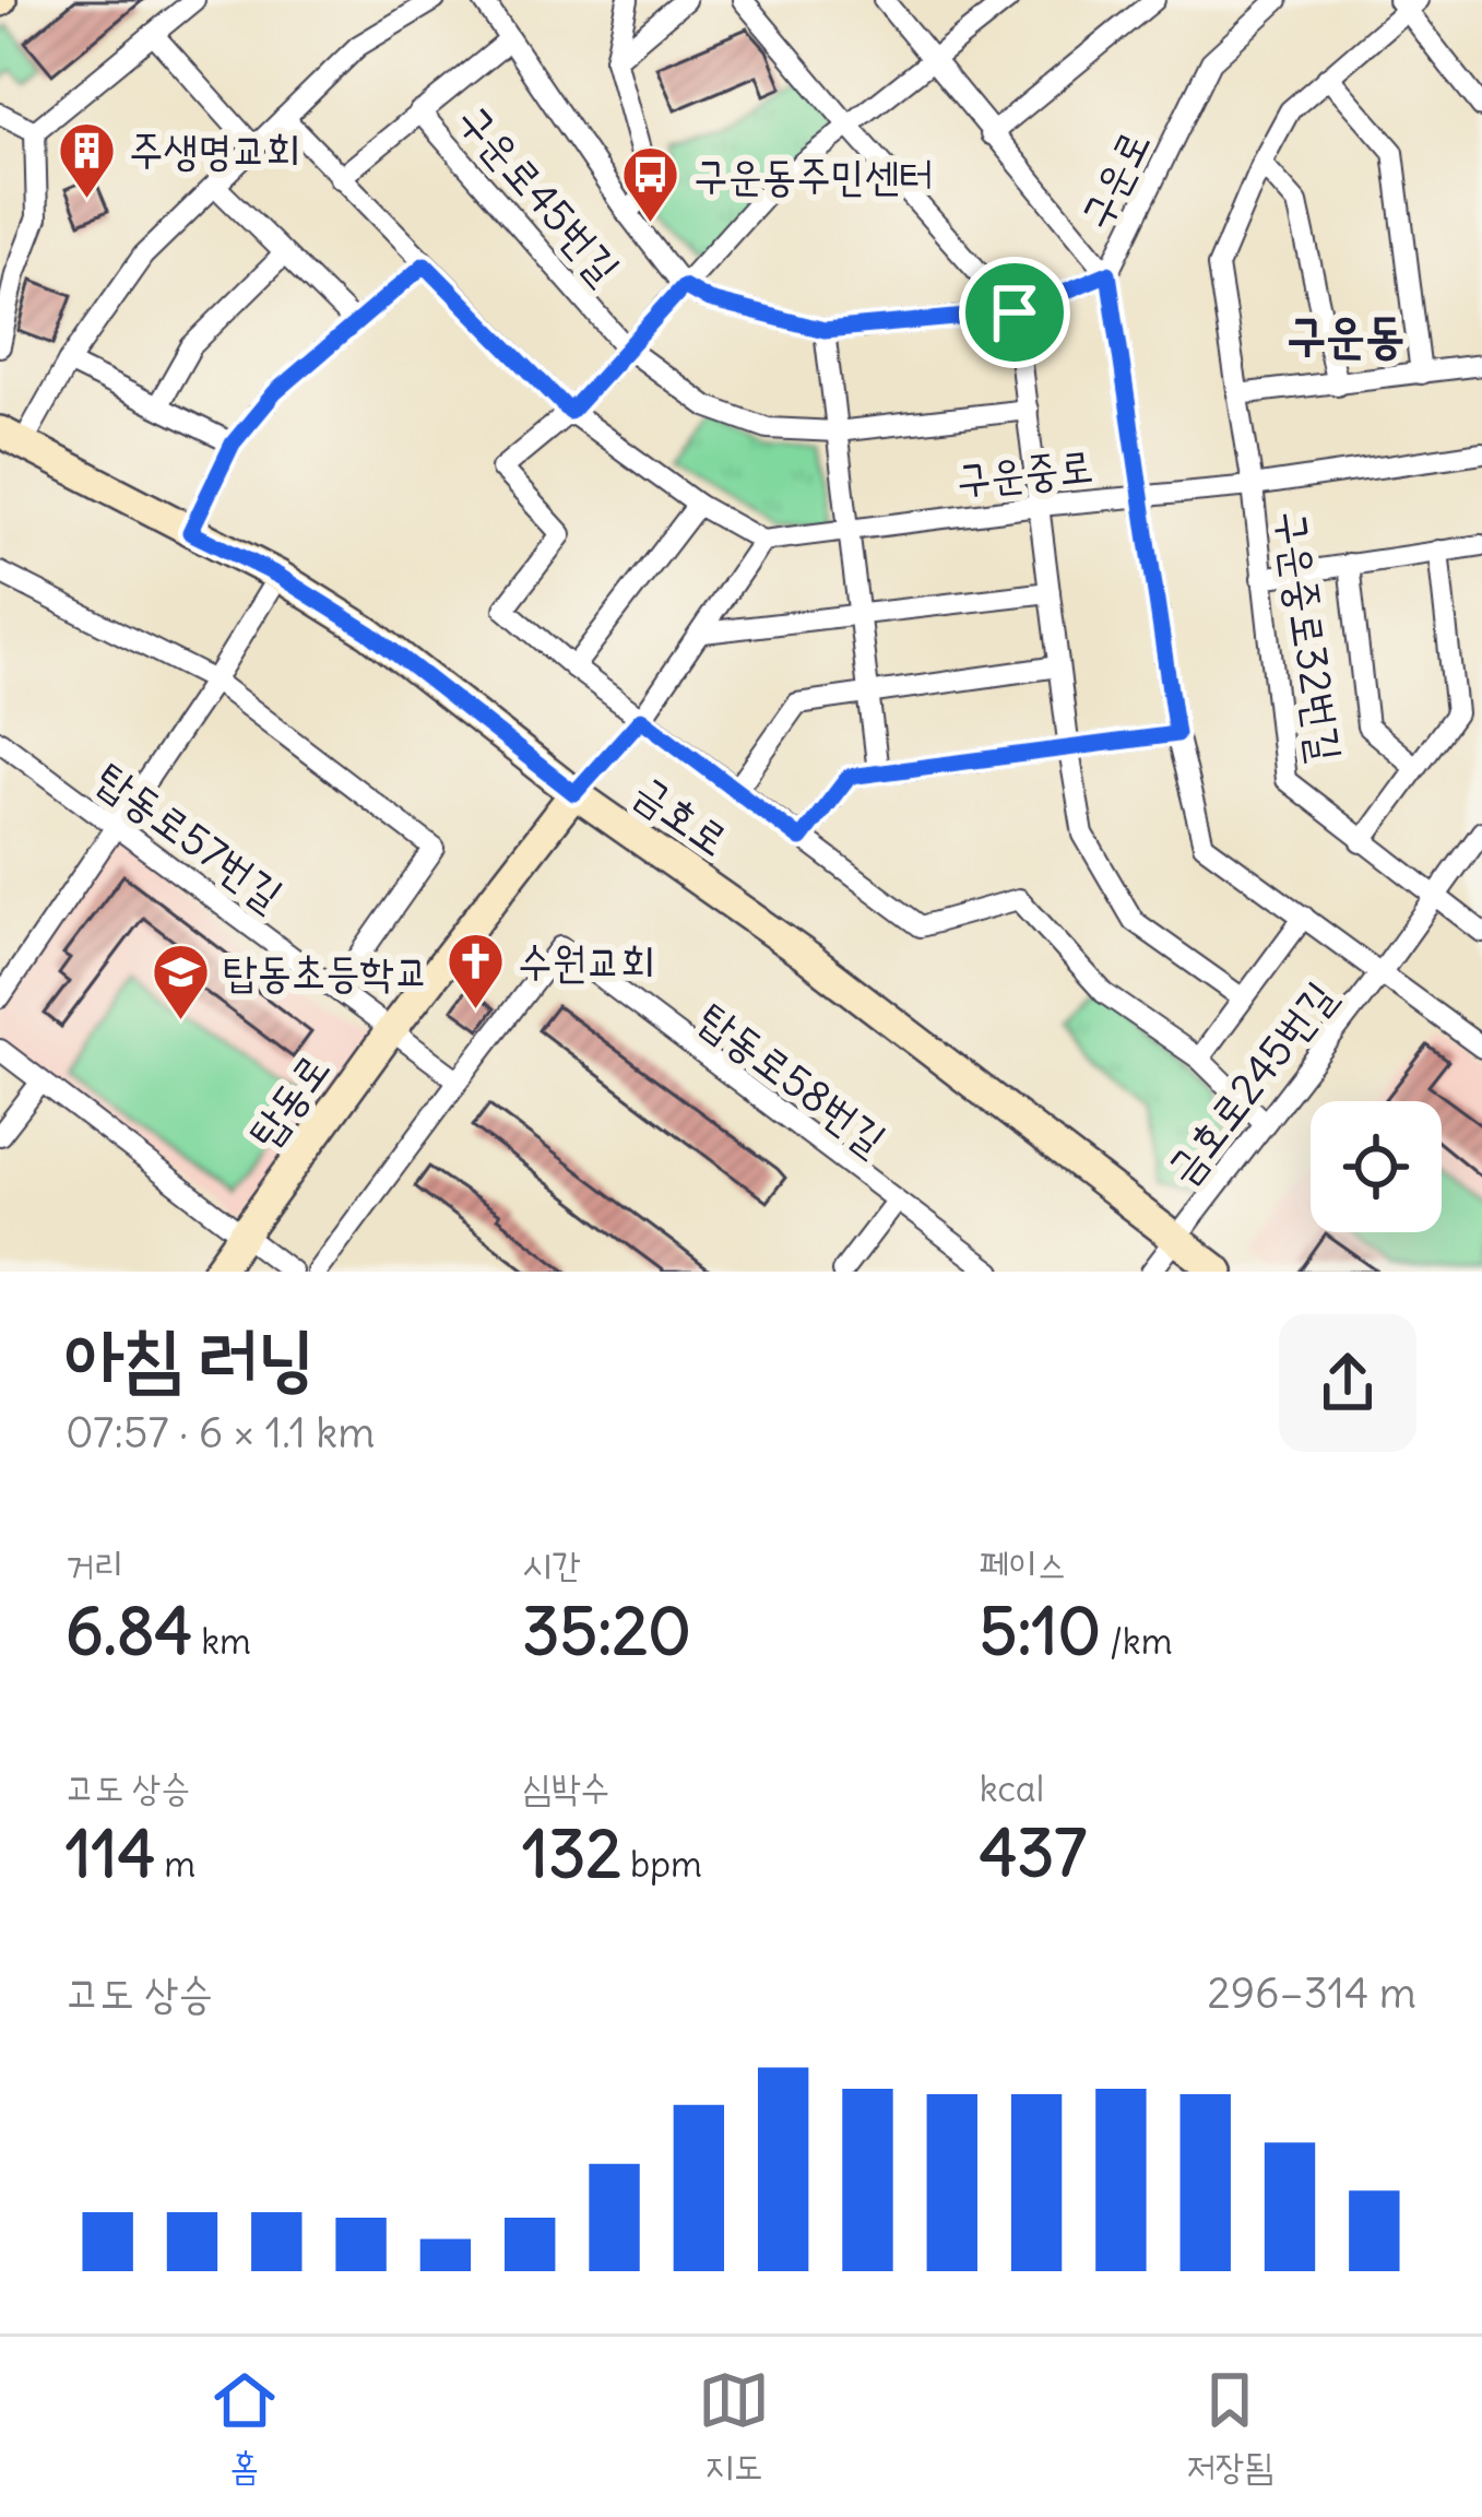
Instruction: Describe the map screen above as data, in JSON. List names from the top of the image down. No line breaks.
{"streets":{"street":["구운로","구운로45번길","구운중로","구운중로32번길","금호로","탑동로57번길","탑동로58번길","금호로245번길","탑동로"]},"crossings":[["구운로","구운로45번길"],["구운로","구운중로"],["구운로","금호로245번길"],["구운중로","구운중로32번길"],["구운중로32번길","금호로245번길"],["금호로","금호로245번길"],["금호로","탑동로"],["탑동로57번길","탑동로"]],"districts":["구운동"],"places":{"building":["주생명교회"],"bus stop":["구운동주민센터"],"church":["수원교회"],"school or university":["탑동초등학교"]},"page":{"heading":["아침 러닝","07:57 · 6 × 1.1 km"],"stats":[["거리","6.84 km"],["시간","35:20"],["페이스","5:10 /km"],["고도 상승","114 m"],["심박수","132 bpm"],["kcal","437"]],"chart":["고도 상승","296–314 m"],"tabs":["홈","지도","저장됨"]}}
